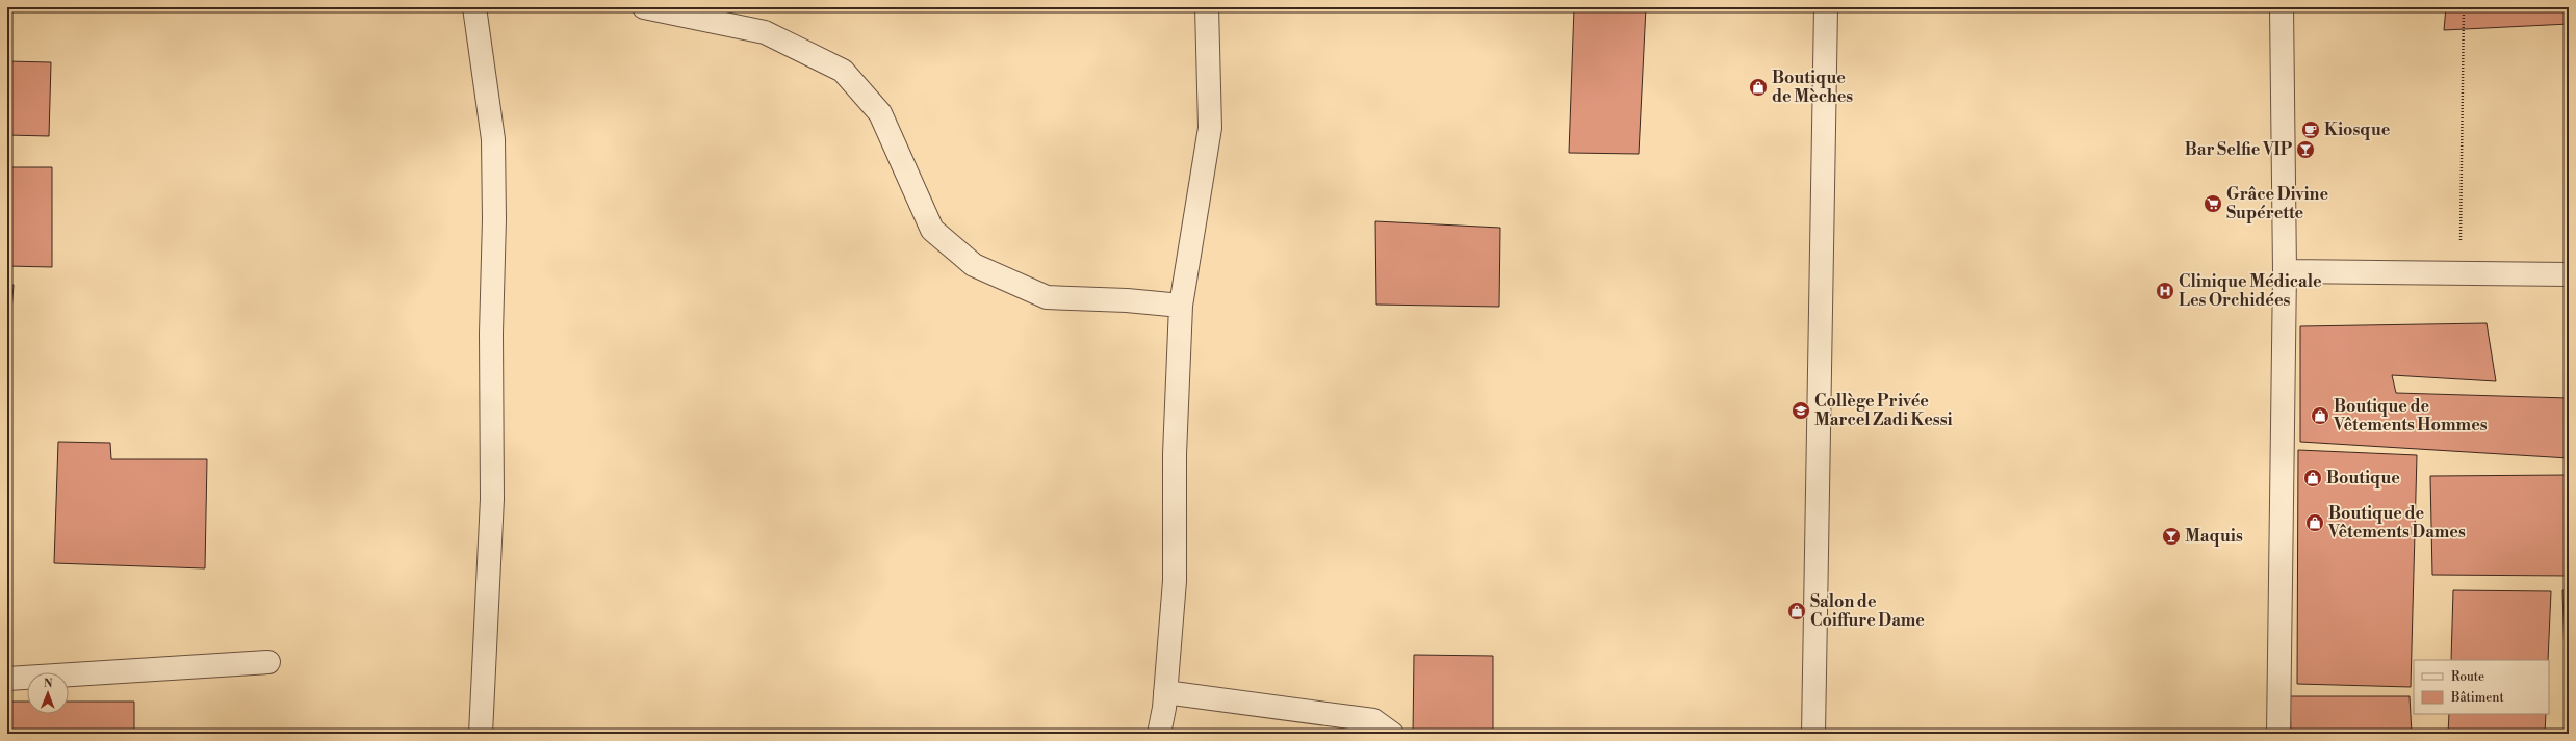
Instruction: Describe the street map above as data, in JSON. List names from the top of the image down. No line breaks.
{"places":{"shop":["Boutique de Mèches","Boutique de Vêtements Hommes","Boutique","Boutique de Vêtements Dames","Salon de Coiffure Dame"],"cafe":["Kiosque"],"bar":["Bar Selfie VIP","Maquis"],"supermarket":["Grâce Divine Supérette"],"hospital":["Clinique Médicale Les Orchidées"],"school or university":["Collège Privée Marcel Zadi Kessi"]},"legend":["Route","Bâtiment"],"north":"top"}
